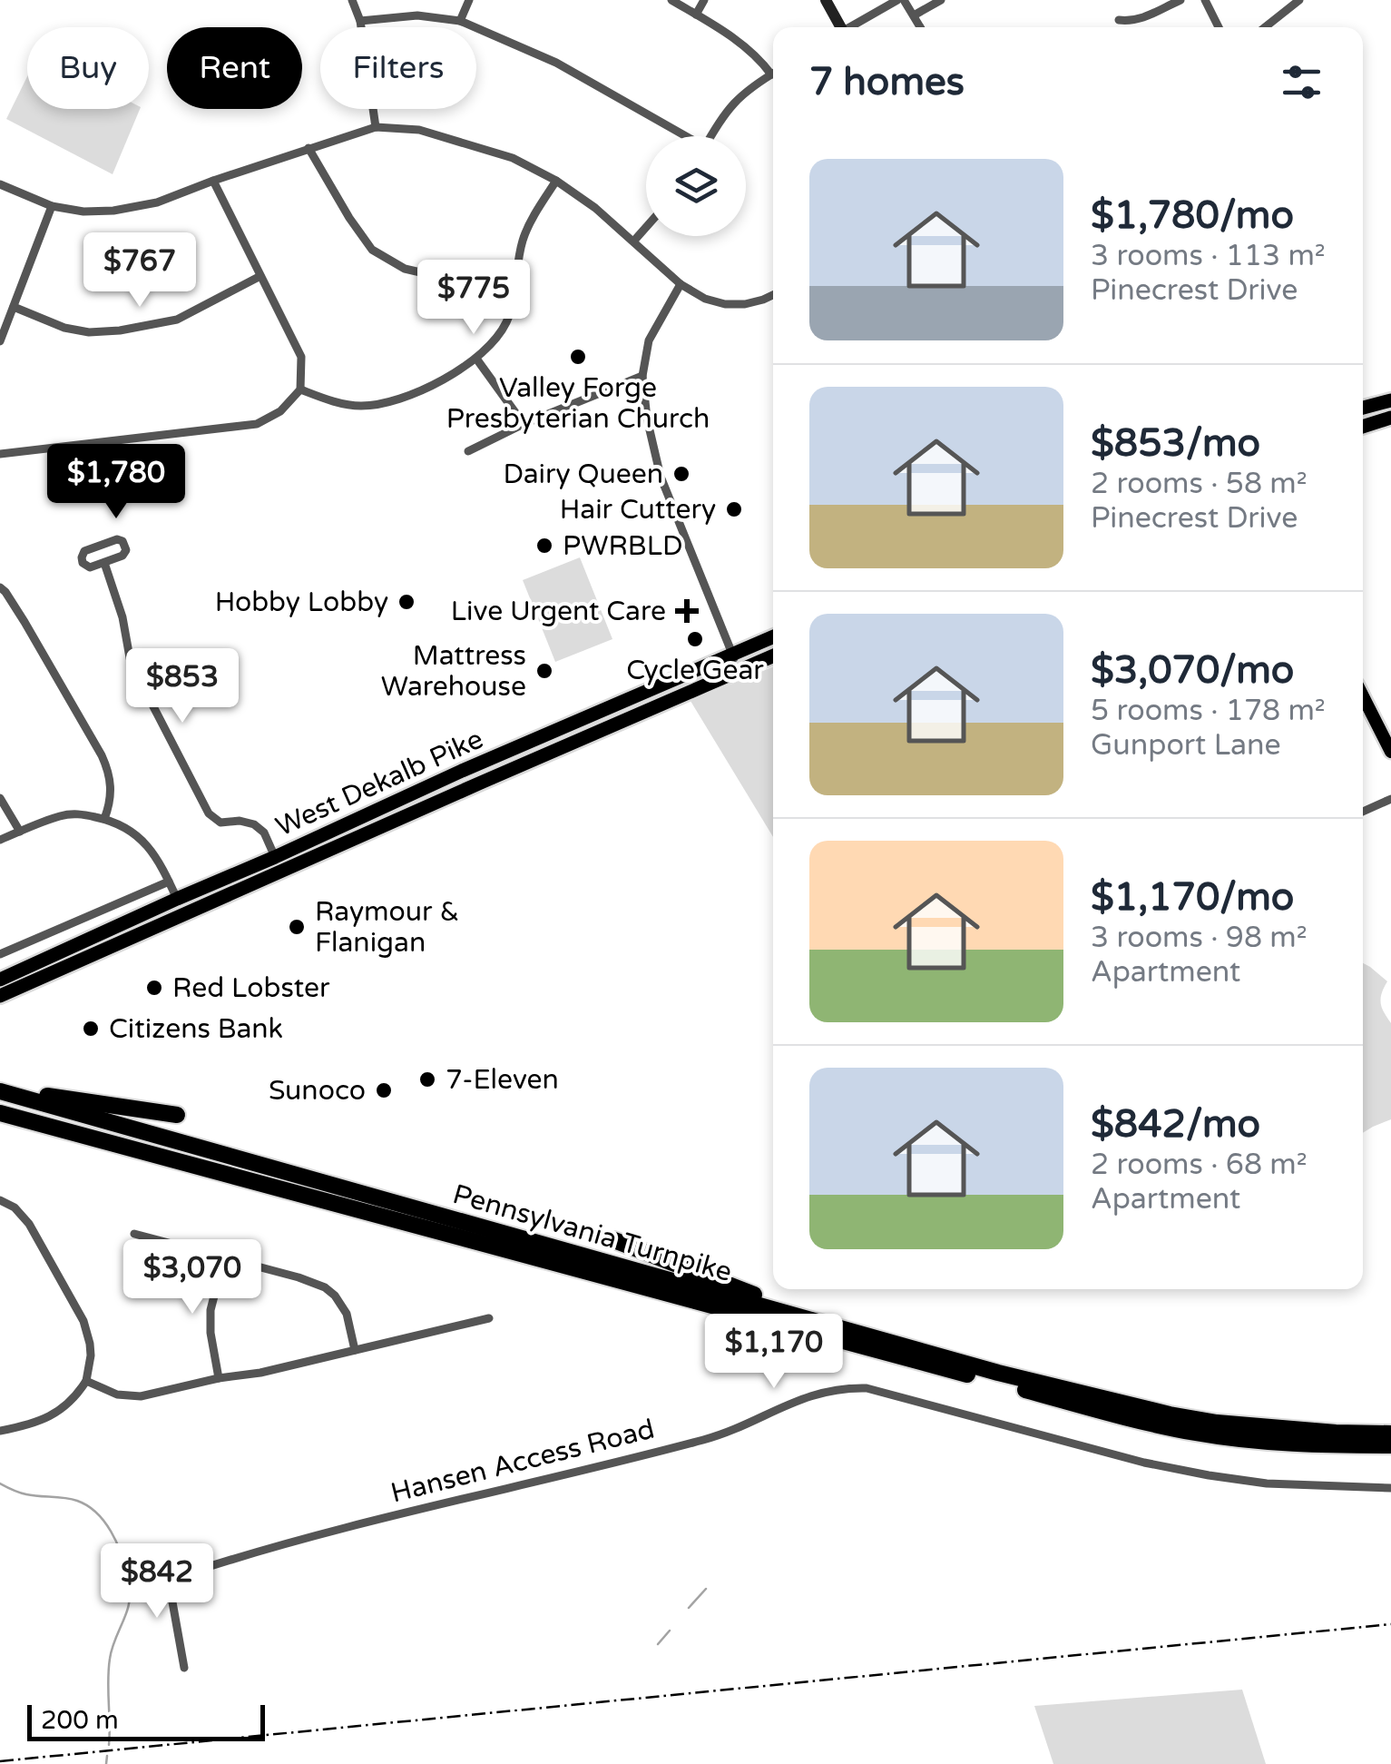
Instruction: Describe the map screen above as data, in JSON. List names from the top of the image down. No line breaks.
{"streets":{"highway":["West Dekalb Pike","Pennsylvania Turnpike"],"street":["Hansen Access Road"]},"places":{"other":["Valley Forge Presbyterian Church","Dairy Queen","Hair Cuttery","PWRBLD","Hobby Lobby","Cycle Gear","Mattress Warehouse","Raymour & Flanigan","Red Lobster","Citizens Bank","7-Eleven","Sunoco"],"health":["Live Urgent Care"]},"scale_bar":"200 m","page":{"chip":["Buy","Rent","Filters"],"heading":"7 homes","list":[{"name":"$1,780/mo","note":"3 rooms · 113 m² · Pinecrest Drive"},{"name":"$853/mo","note":"2 rooms · 58 m² · Pinecrest Drive"},{"name":"$3,070/mo","note":"5 rooms · 178 m² · Gunport Lane"},{"name":"$1,170/mo","note":"3 rooms · 98 m² · Apartment"},{"name":"$842/mo","note":"2 rooms · 68 m² · Apartment"}],"price":["$767","$775","$1,780","$853","$3,070","$1,170","$842"],"scale":"200 m"}}
